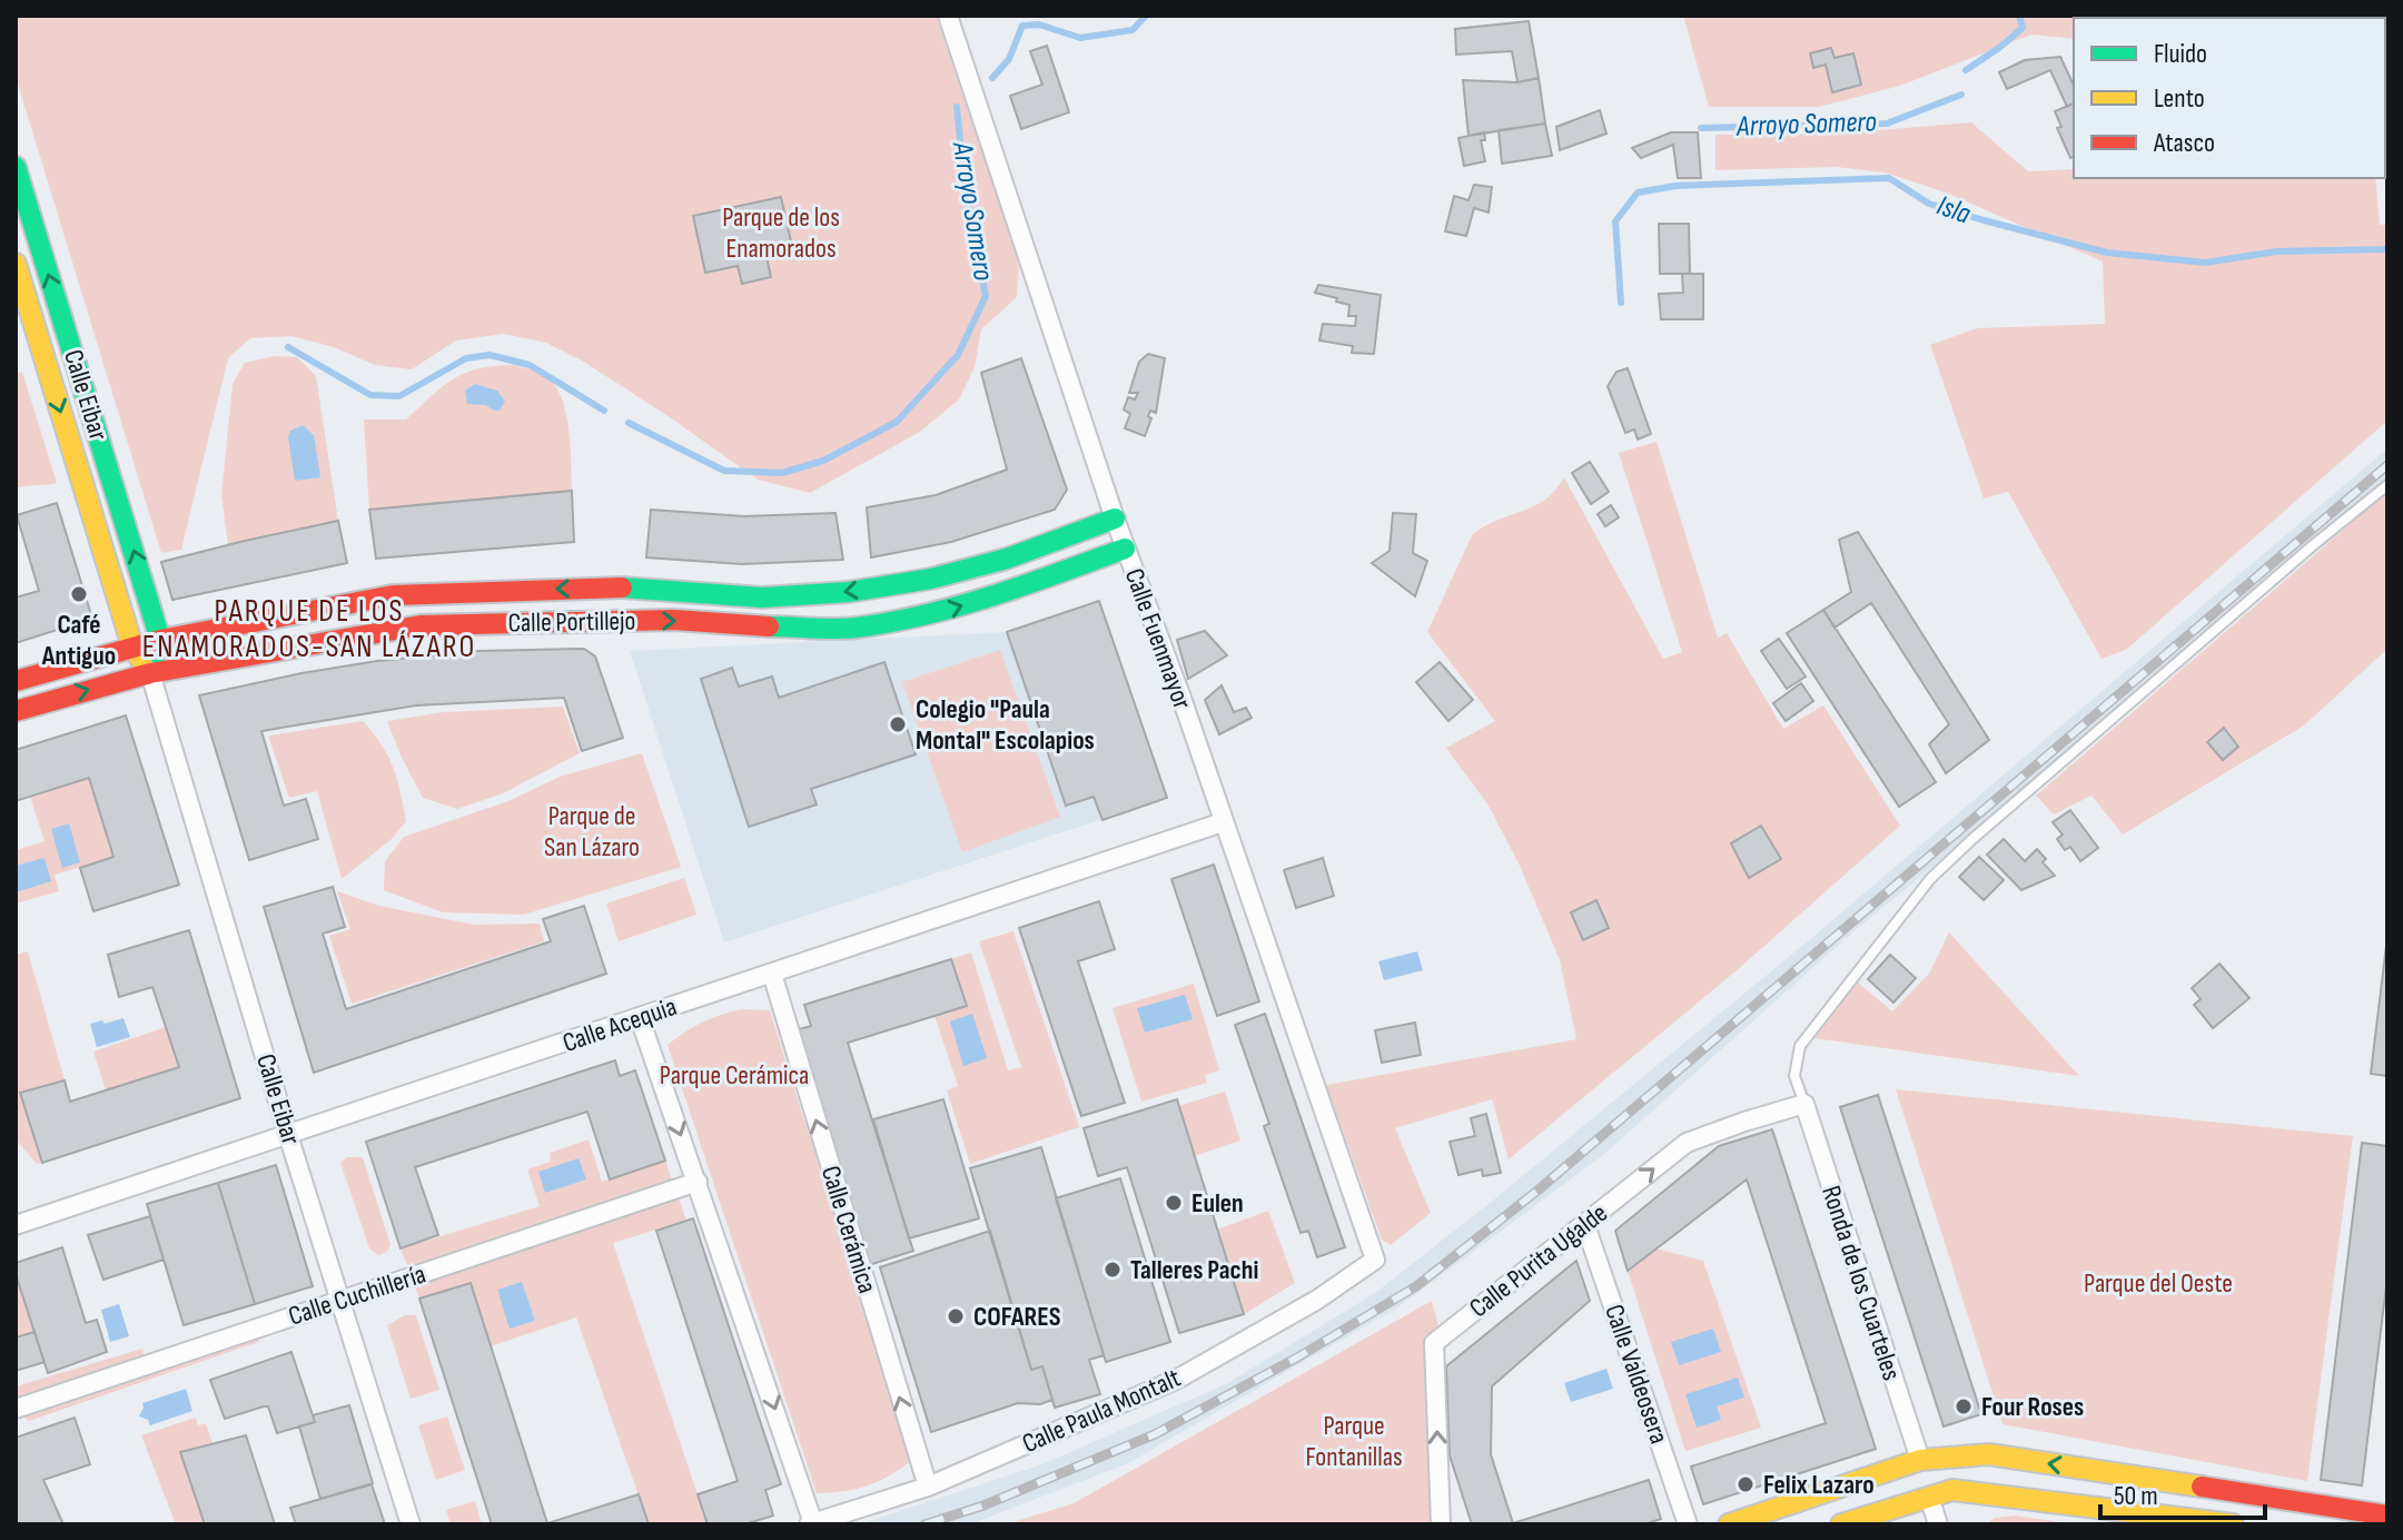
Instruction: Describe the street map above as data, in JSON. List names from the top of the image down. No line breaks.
{"streets":{"main road":["Calle Eibar","Calle Portillejo"],"street":["Calle Fuenmayor","Calle Acequia","Calle Cerámica","Calle Purita Ugalde","Ronda de los Cuarteles","Calle Cuchillería","Calle Valdeosera","Calle Paula Montalt"]},"crossings":[["Calle Eibar","Calle Portillejo"],["Calle Eibar","Calle Acequia"],["Calle Eibar","Calle Cuchillería"],["Calle Portillejo","Calle Fuenmayor"],["Calle Fuenmayor","Calle Acequia"],["Calle Fuenmayor","Calle Paula Montalt"],["Calle Acequia","Calle Cerámica"],["Calle Cerámica","Calle Paula Montalt"],["Calle Purita Ugalde","Ronda de los Cuarteles"],["Calle Purita Ugalde","Calle Valdeosera"]],"one_way":["Calle Purita Ugalde"],"districts":["PARQUE DE LOS ENAMORADOS-SAN LÁZARO"],"water":["Arroyo Somero","Isla"],"parks":["Parque de los Enamorados","Parque de San Lázaro","Parque Cerámica","Parque del Oeste","Parque Fontanillas"],"places":["Café Antiguo","Colegio \"Paula Montal\" Escolapios","Eulen","Talleres Pachi","COFARES","Four Roses","Felix Lazaro"],"legend":["Fluido","Lento","Atasco"],"scale_bar":"50 m"}
